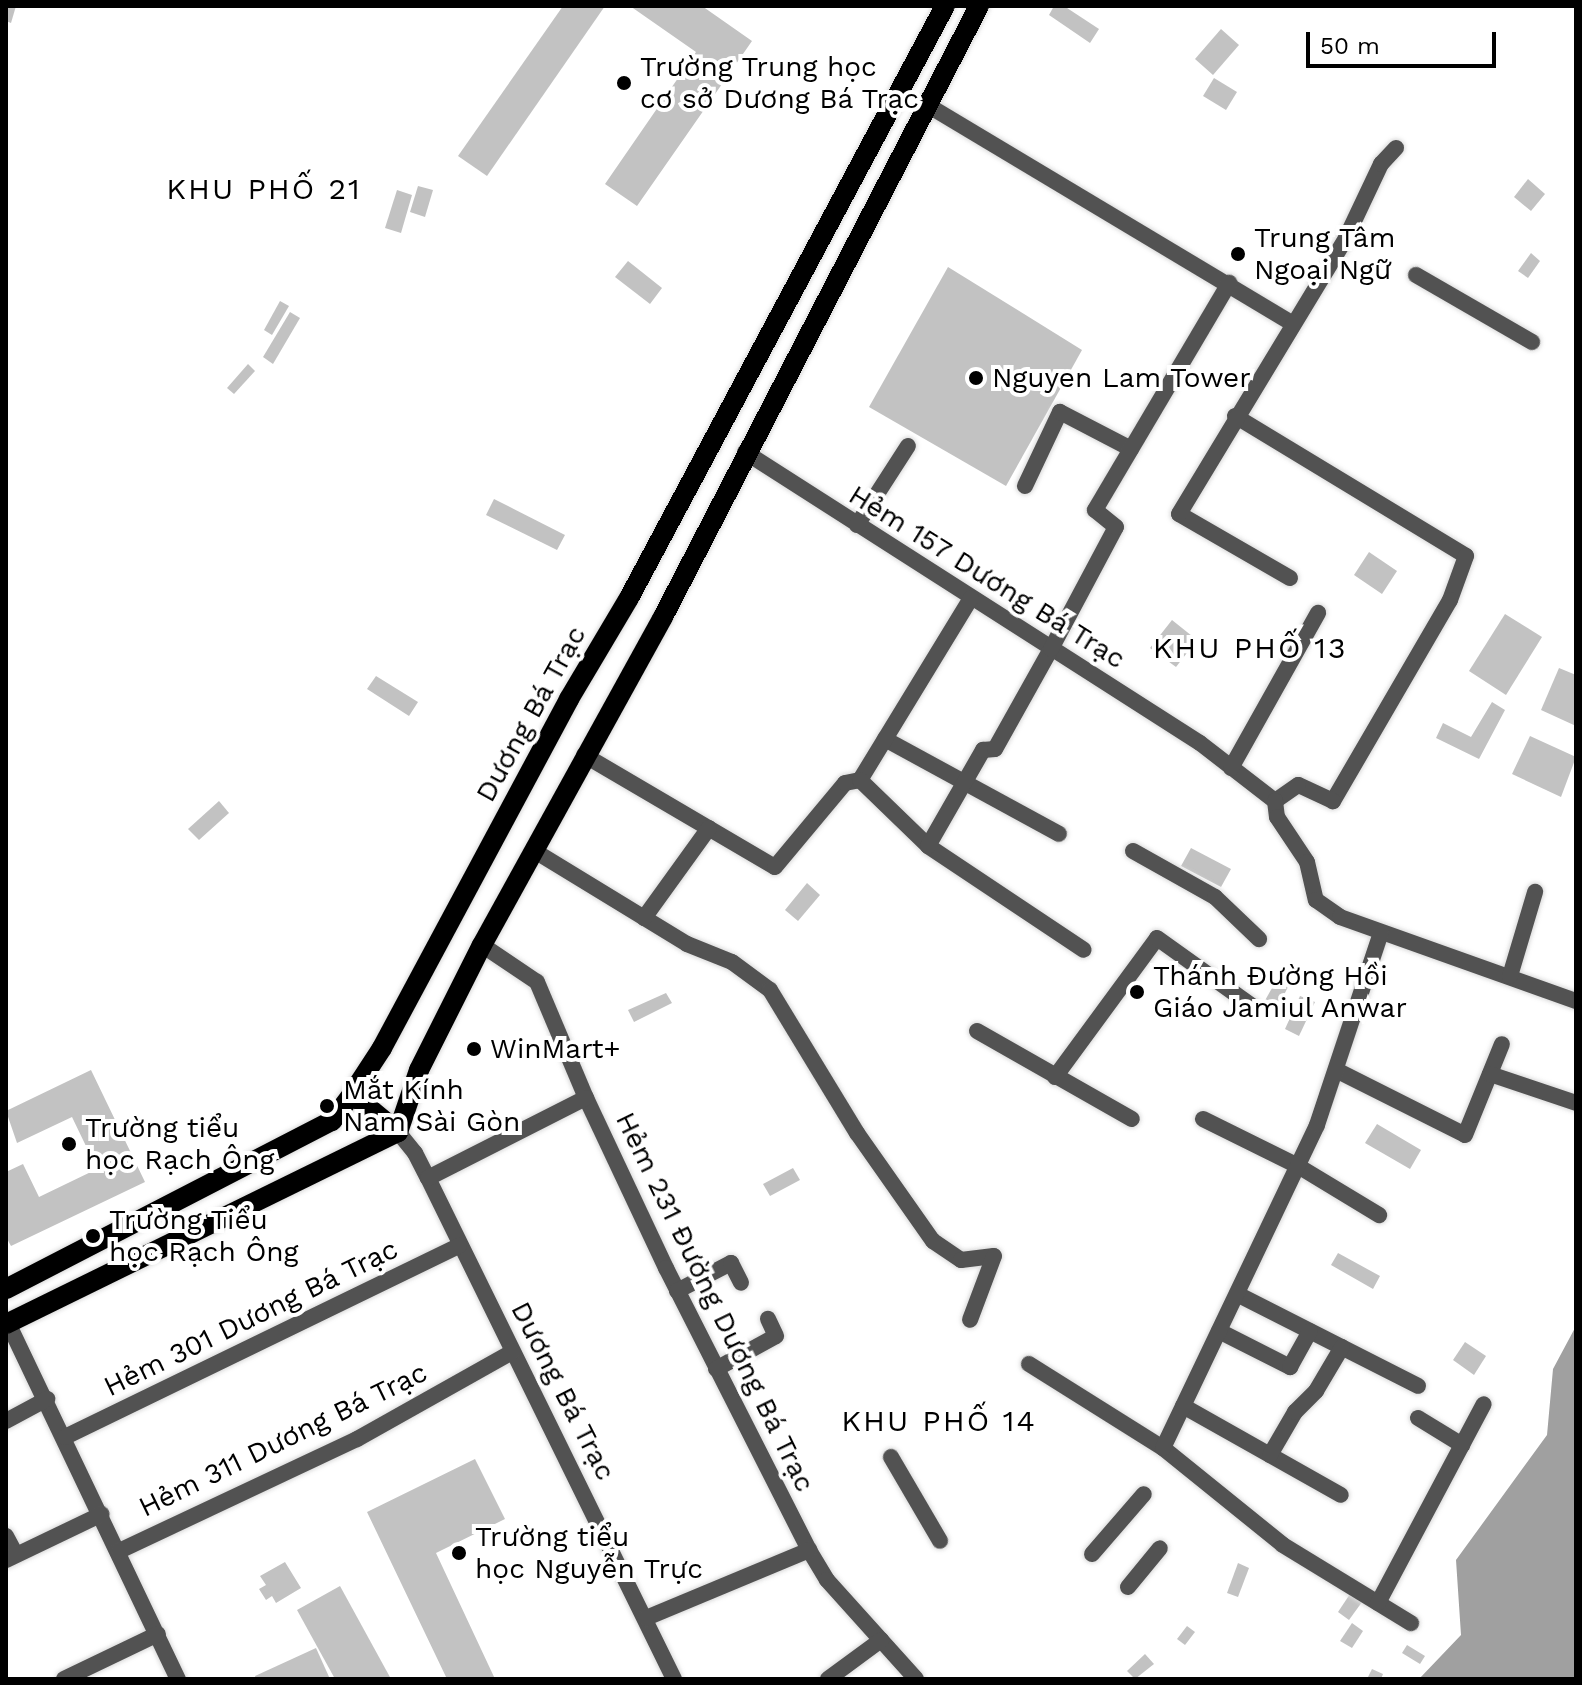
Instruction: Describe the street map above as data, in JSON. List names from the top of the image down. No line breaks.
{"streets":{"main road":["Dương Bá Trạc"],"street":["Hẻm 157 Dương Bá Trạc","Hẻm 231 Đường Dương Bá Trạc","Hẻm 301 Dương Bá Trạc","Hẻm 311 Dương Bá Trạc"]},"crossings":[["Dương Bá Trạc","Hẻm 301 Dương Bá Trạc"],["Dương Bá Trạc","Hẻm 311 Dương Bá Trạc"]],"districts":["KHU PHỐ 21","KHU PHỐ 13","KHU PHỐ 14"],"places":["Trường Trung học cơ sở Dương Bá Trạc","Trung Tâm Ngoại Ngữ","Nguyen Lam Tower","Thánh Đường Hồi Giáo Jamiul Anwar","WinMart+","Mắt Kính Nam Sài Gòn","Trường tiểu học Rạch Ông","Trường Tiểu học Rạch Ông","Trường tiểu học Nguyễn Trực"],"scale_bar":"50 m"}
